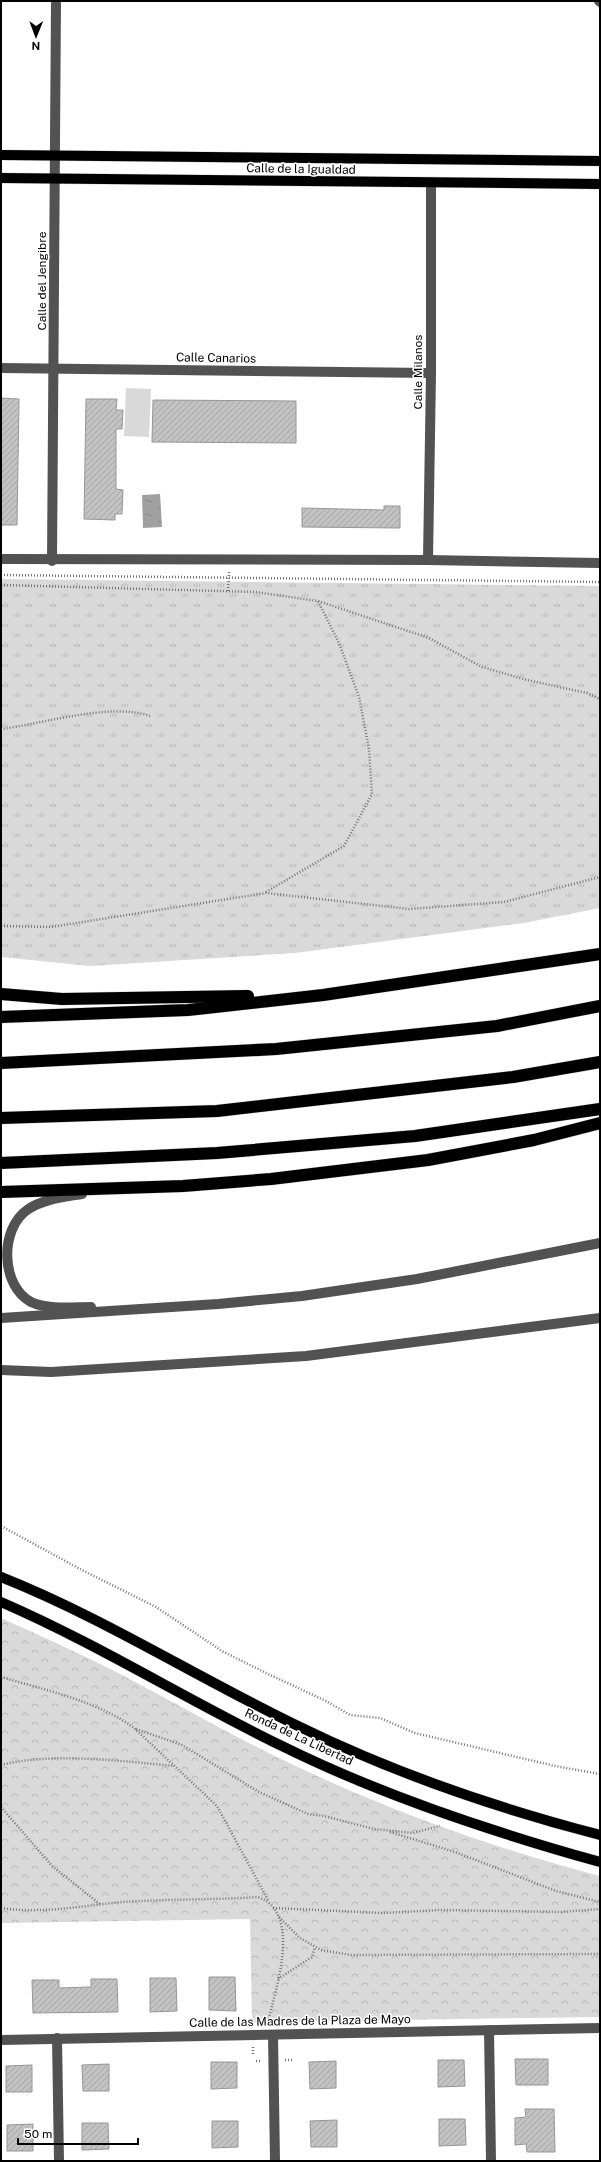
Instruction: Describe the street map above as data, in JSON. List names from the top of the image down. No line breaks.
{"streets":{"main road":["Calle de la Igualdad","Ronda de La Libertad"],"street":["Calle del Jengibre","Calle Canarios","Calle Milanos","Calle de las Madres de la Plaza de Mayo"]},"crossings":[["Calle de la Igualdad","Calle del Jengibre"],["Calle de la Igualdad","Calle Milanos"],["Calle del Jengibre","Calle Canarios"],["Calle Canarios","Calle Milanos"]],"scale_bar":"50 m","north":"bottom"}
